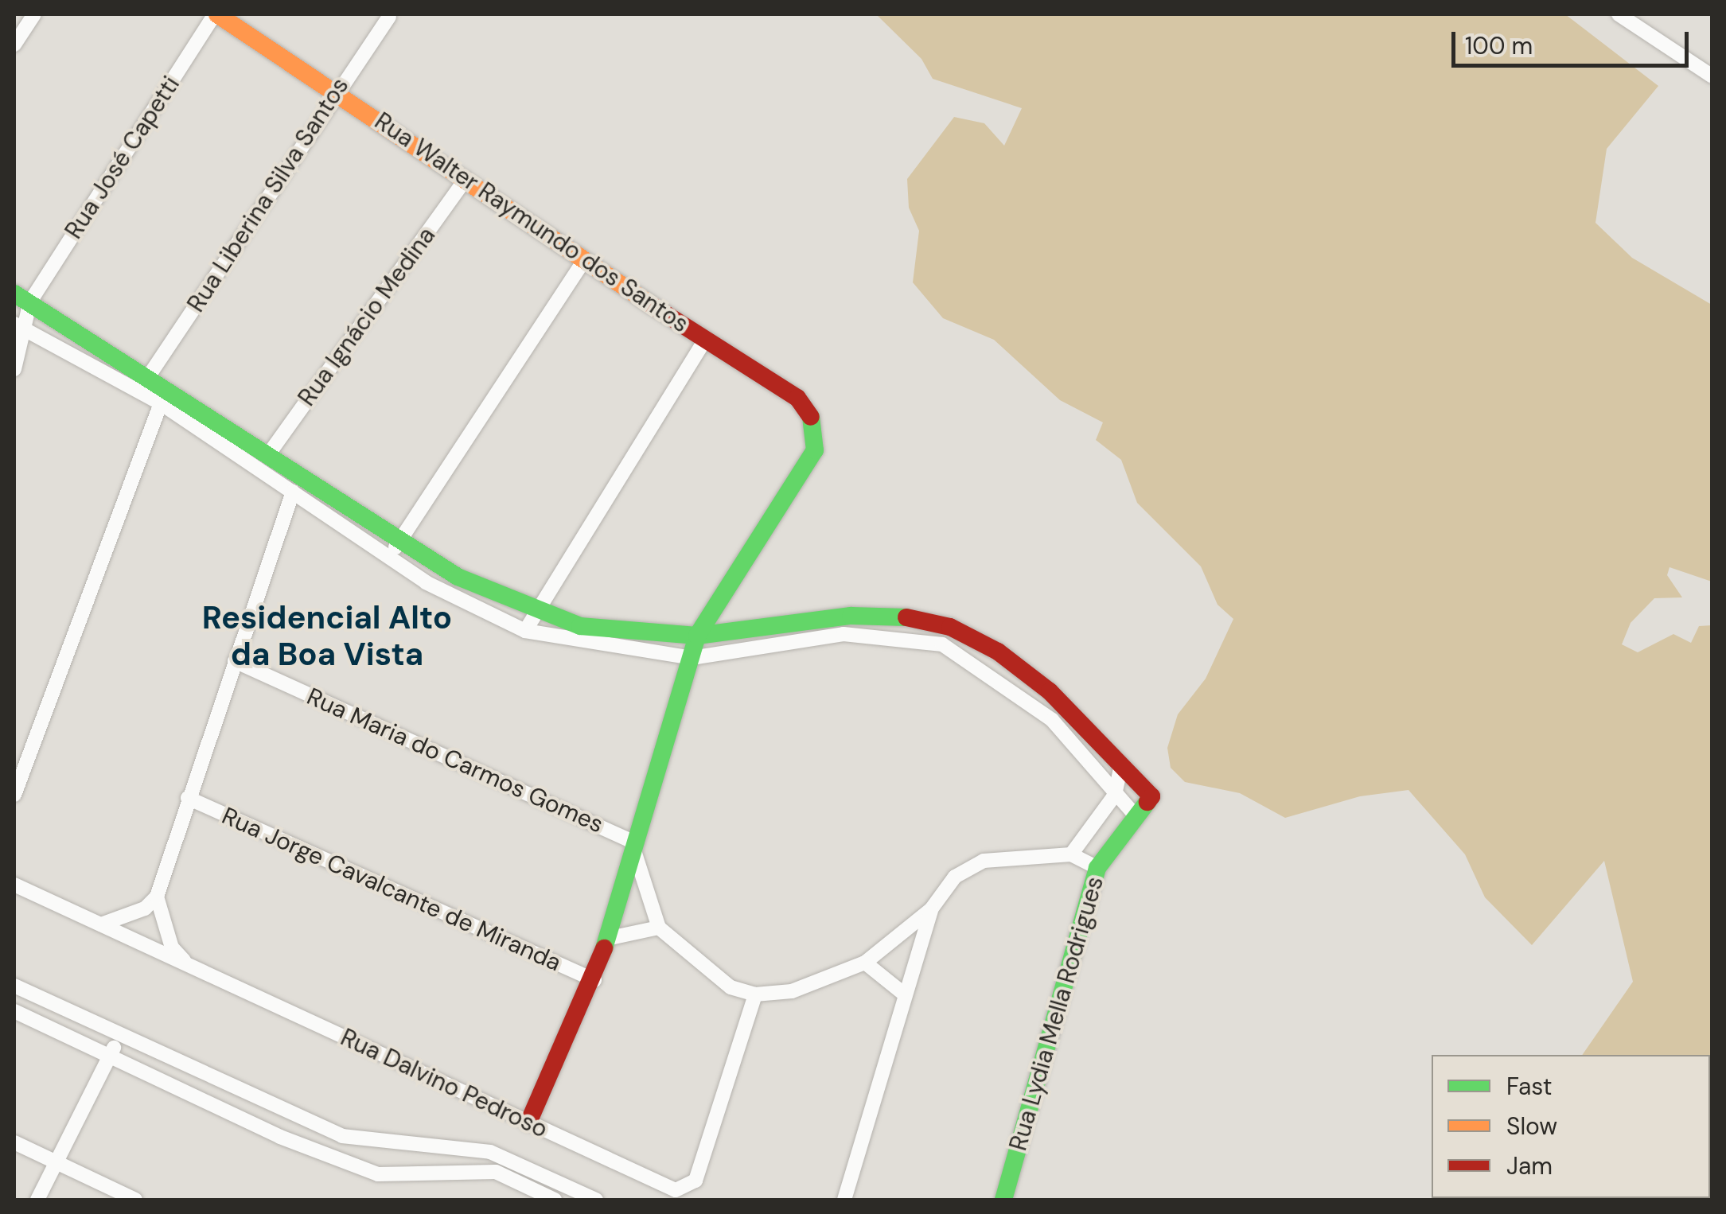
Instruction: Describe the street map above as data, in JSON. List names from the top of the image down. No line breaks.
{"streets":{"street":["Rua José Capetti","Rua Liberina Silva Santos","Rua Walter Raymundo dos Santos","Rua Ignácio Medina","Rua Maria do Carmos Gomes","Rua Jorge Cavalcante de Miranda","Rua Lydia Mella Rodrigues","Rua Dalvino Pedroso"]},"crossings":[["Rua José Capetti","Rua Walter Raymundo dos Santos"],["Rua Liberina Silva Santos","Rua Walter Raymundo dos Santos"],["Rua Walter Raymundo dos Santos","Rua Ignácio Medina"]],"districts":["Residencial Alto da Boa Vista"],"legend":["Fast","Slow","Jam"],"scale_bar":"100 m"}
